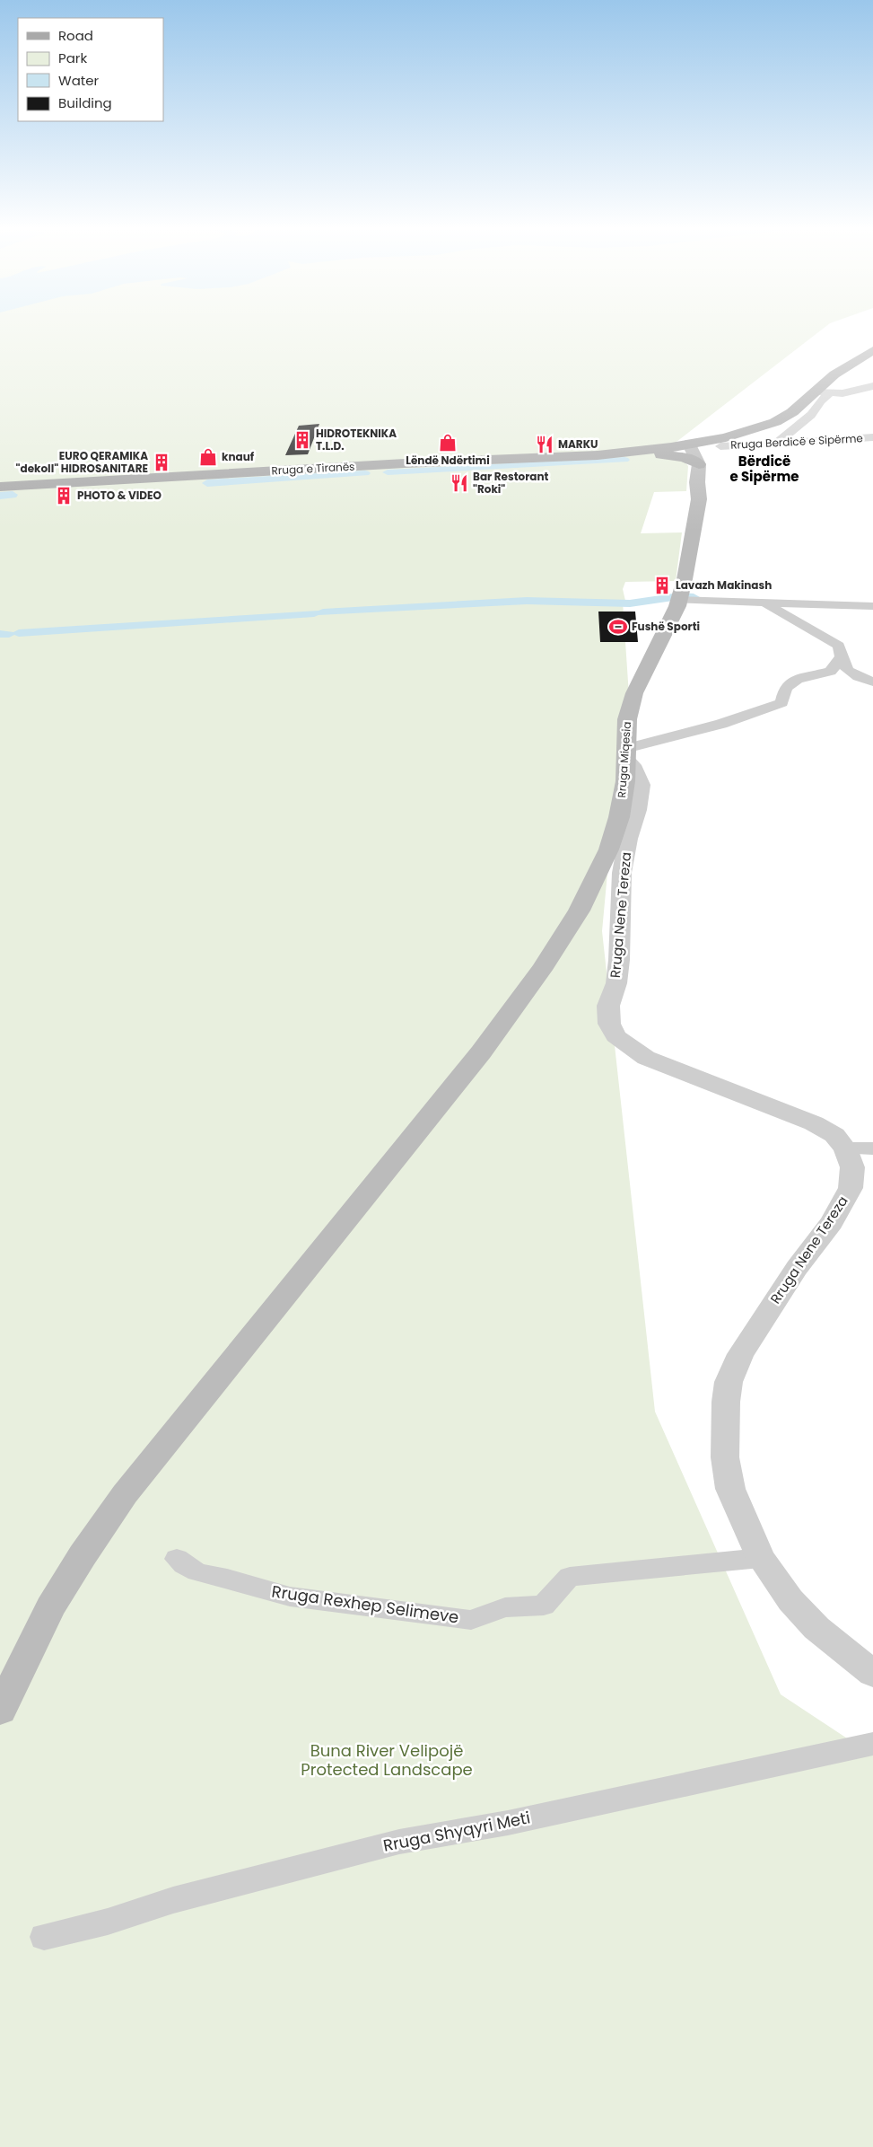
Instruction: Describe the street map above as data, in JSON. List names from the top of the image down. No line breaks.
{"streets":{"main road":["Rruga e Tiranës","Rruga Miqesia"],"street":["Rruga Berdicë e Sipërme","Rruga Nene Tereza","Rruga Rexhep Selimeve","Rruga Shyqyri Meti"]},"crossings":[["Rruga Miqesia","Rruga Nene Tereza"],["Rruga Nene Tereza","Rruga Rexhep Selimeve"]],"districts":["Bërdicë e Sipërme"],"parks":["Buna River Velipojë Protected Landscape"],"places":{"building":["HIDROTEKNIKA T.L.D.","EURO QERAMIKA \"dekoll\" HIDROSANITARE","PHOTO & VIDEO","Lavazh Makinash"],"shop":["Lëndë Ndërtimi","knauf"],"restaurant":["MARKU","Bar Restorant \"Roki\""],"sports":["Fushë Sporti"]},"legend":["Road","Park","Water","Building"]}
